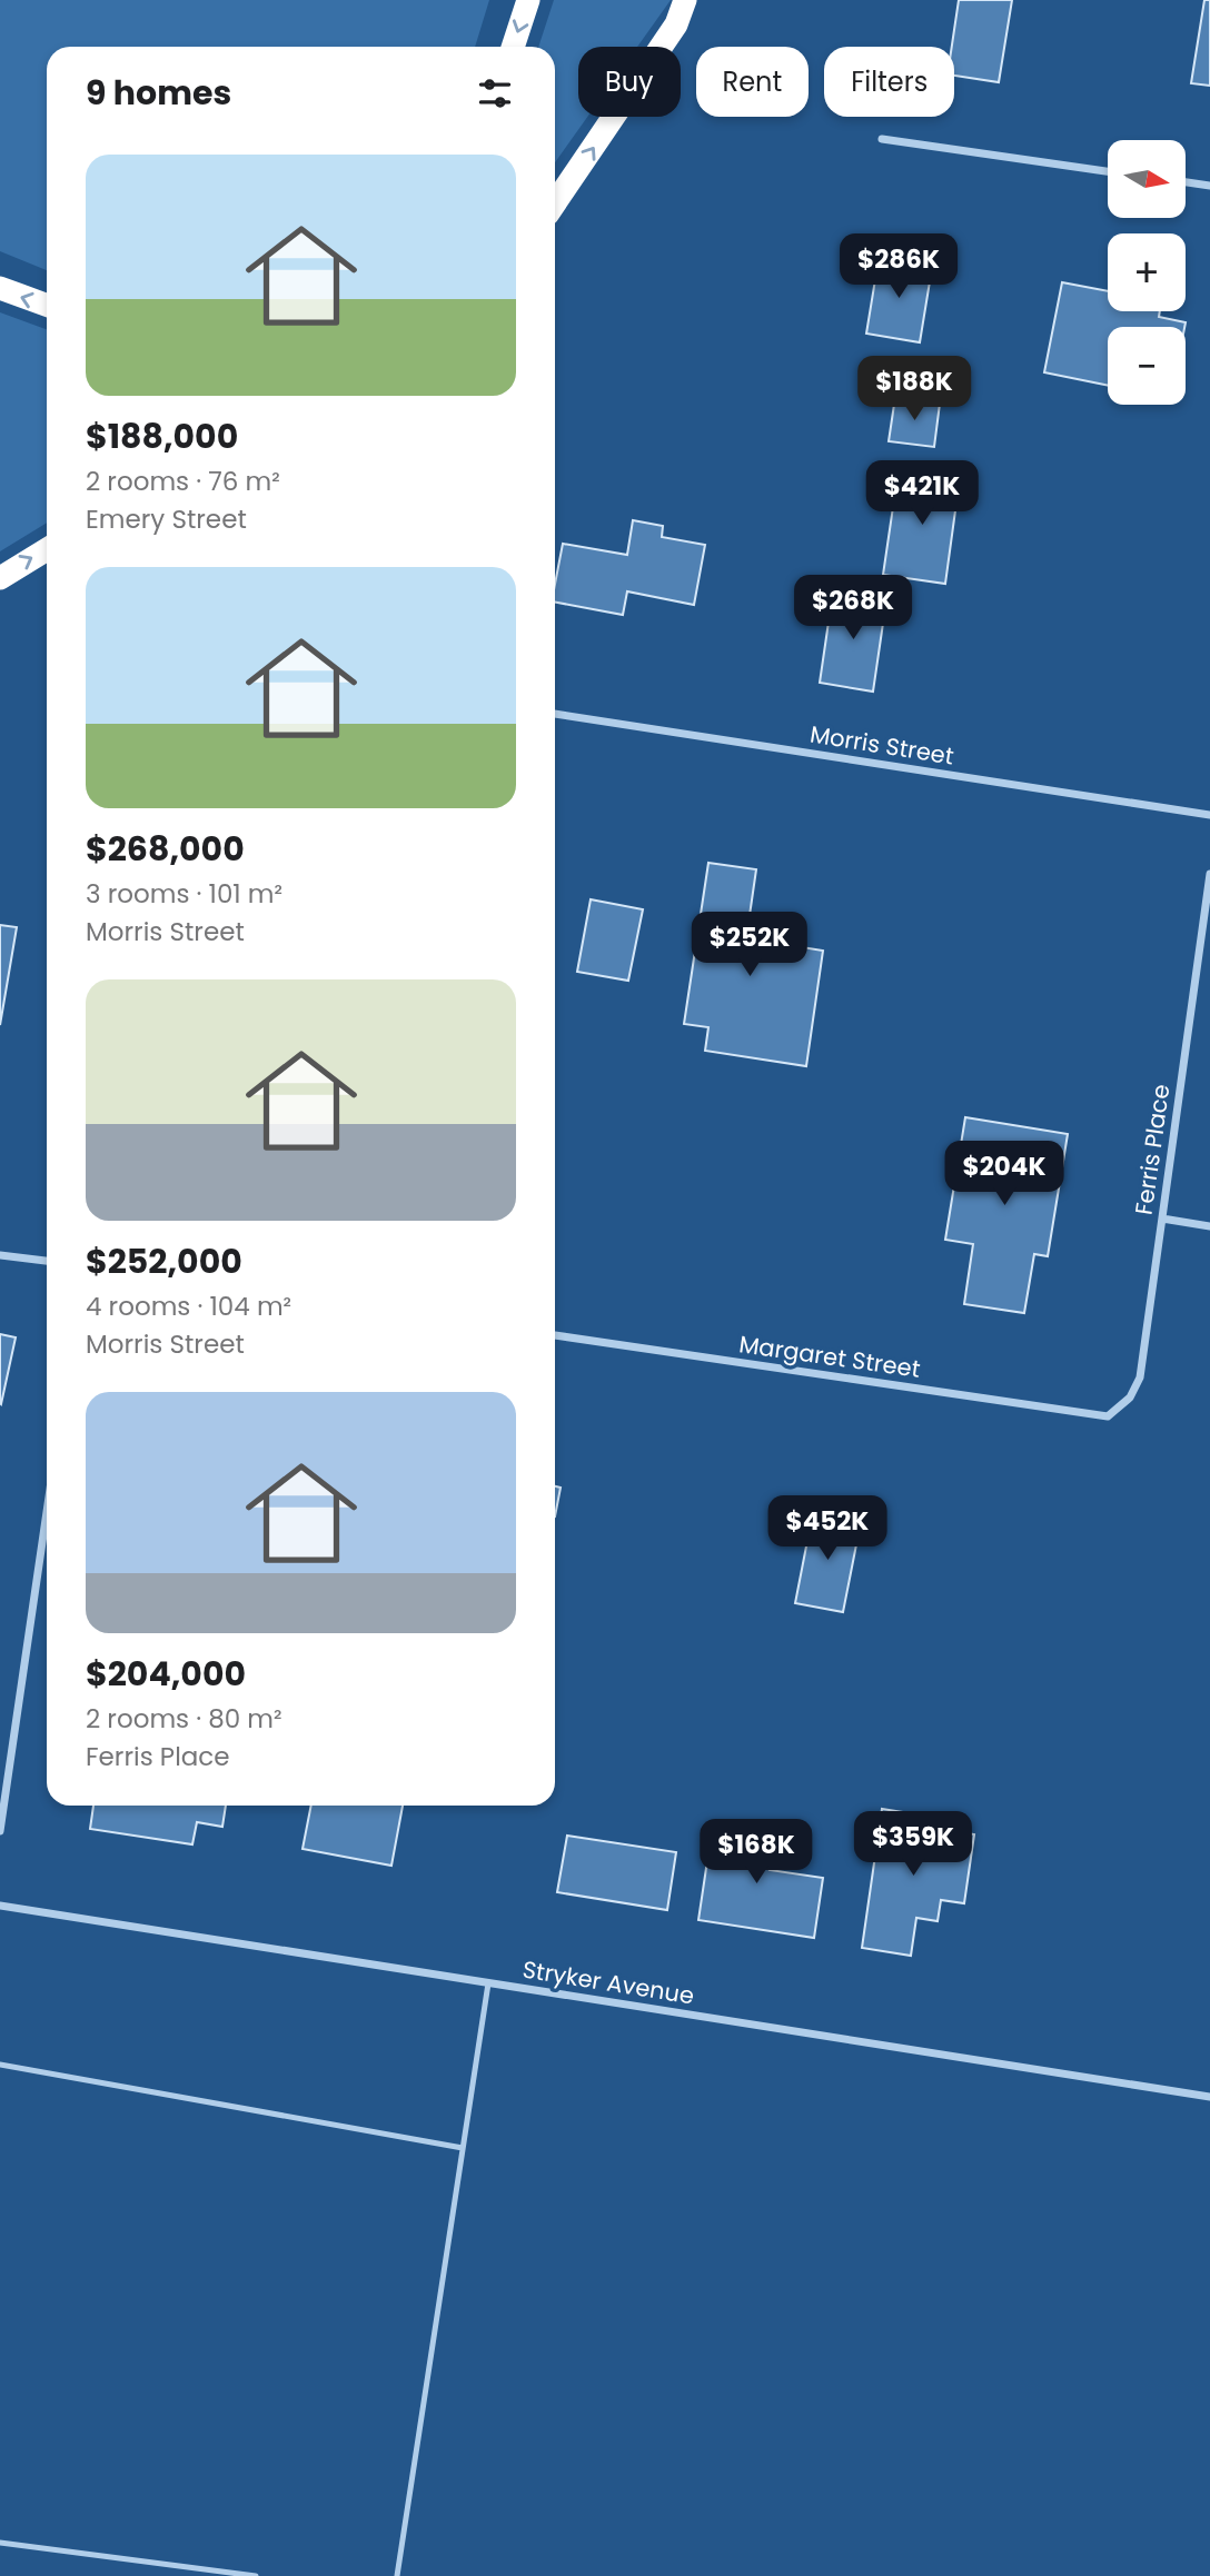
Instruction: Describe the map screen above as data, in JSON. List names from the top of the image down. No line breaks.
{"streets":{"street":["Morris Street","Ferris Place","Margaret Street","Stryker Avenue"]},"crossings":[["Ferris Place","Margaret Street"]],"north":"right","page":{"chip":["Buy","Rent","Filters"],"heading":"9 homes","map_buttons":["+","−"],"list":[{"name":"$188,000","note":"2 rooms · 76 m² · Emery Street"},{"name":"$268,000","note":"3 rooms · 101 m² · Morris Street"},{"name":"$252,000","note":"4 rooms · 104 m² · Morris Street"},{"name":"$204,000","note":"2 rooms · 80 m² · Ferris Place"}],"price":["$286K","$188K","$421K","$268K","$252K","$204K","$452K","$359K","$168K"]}}
